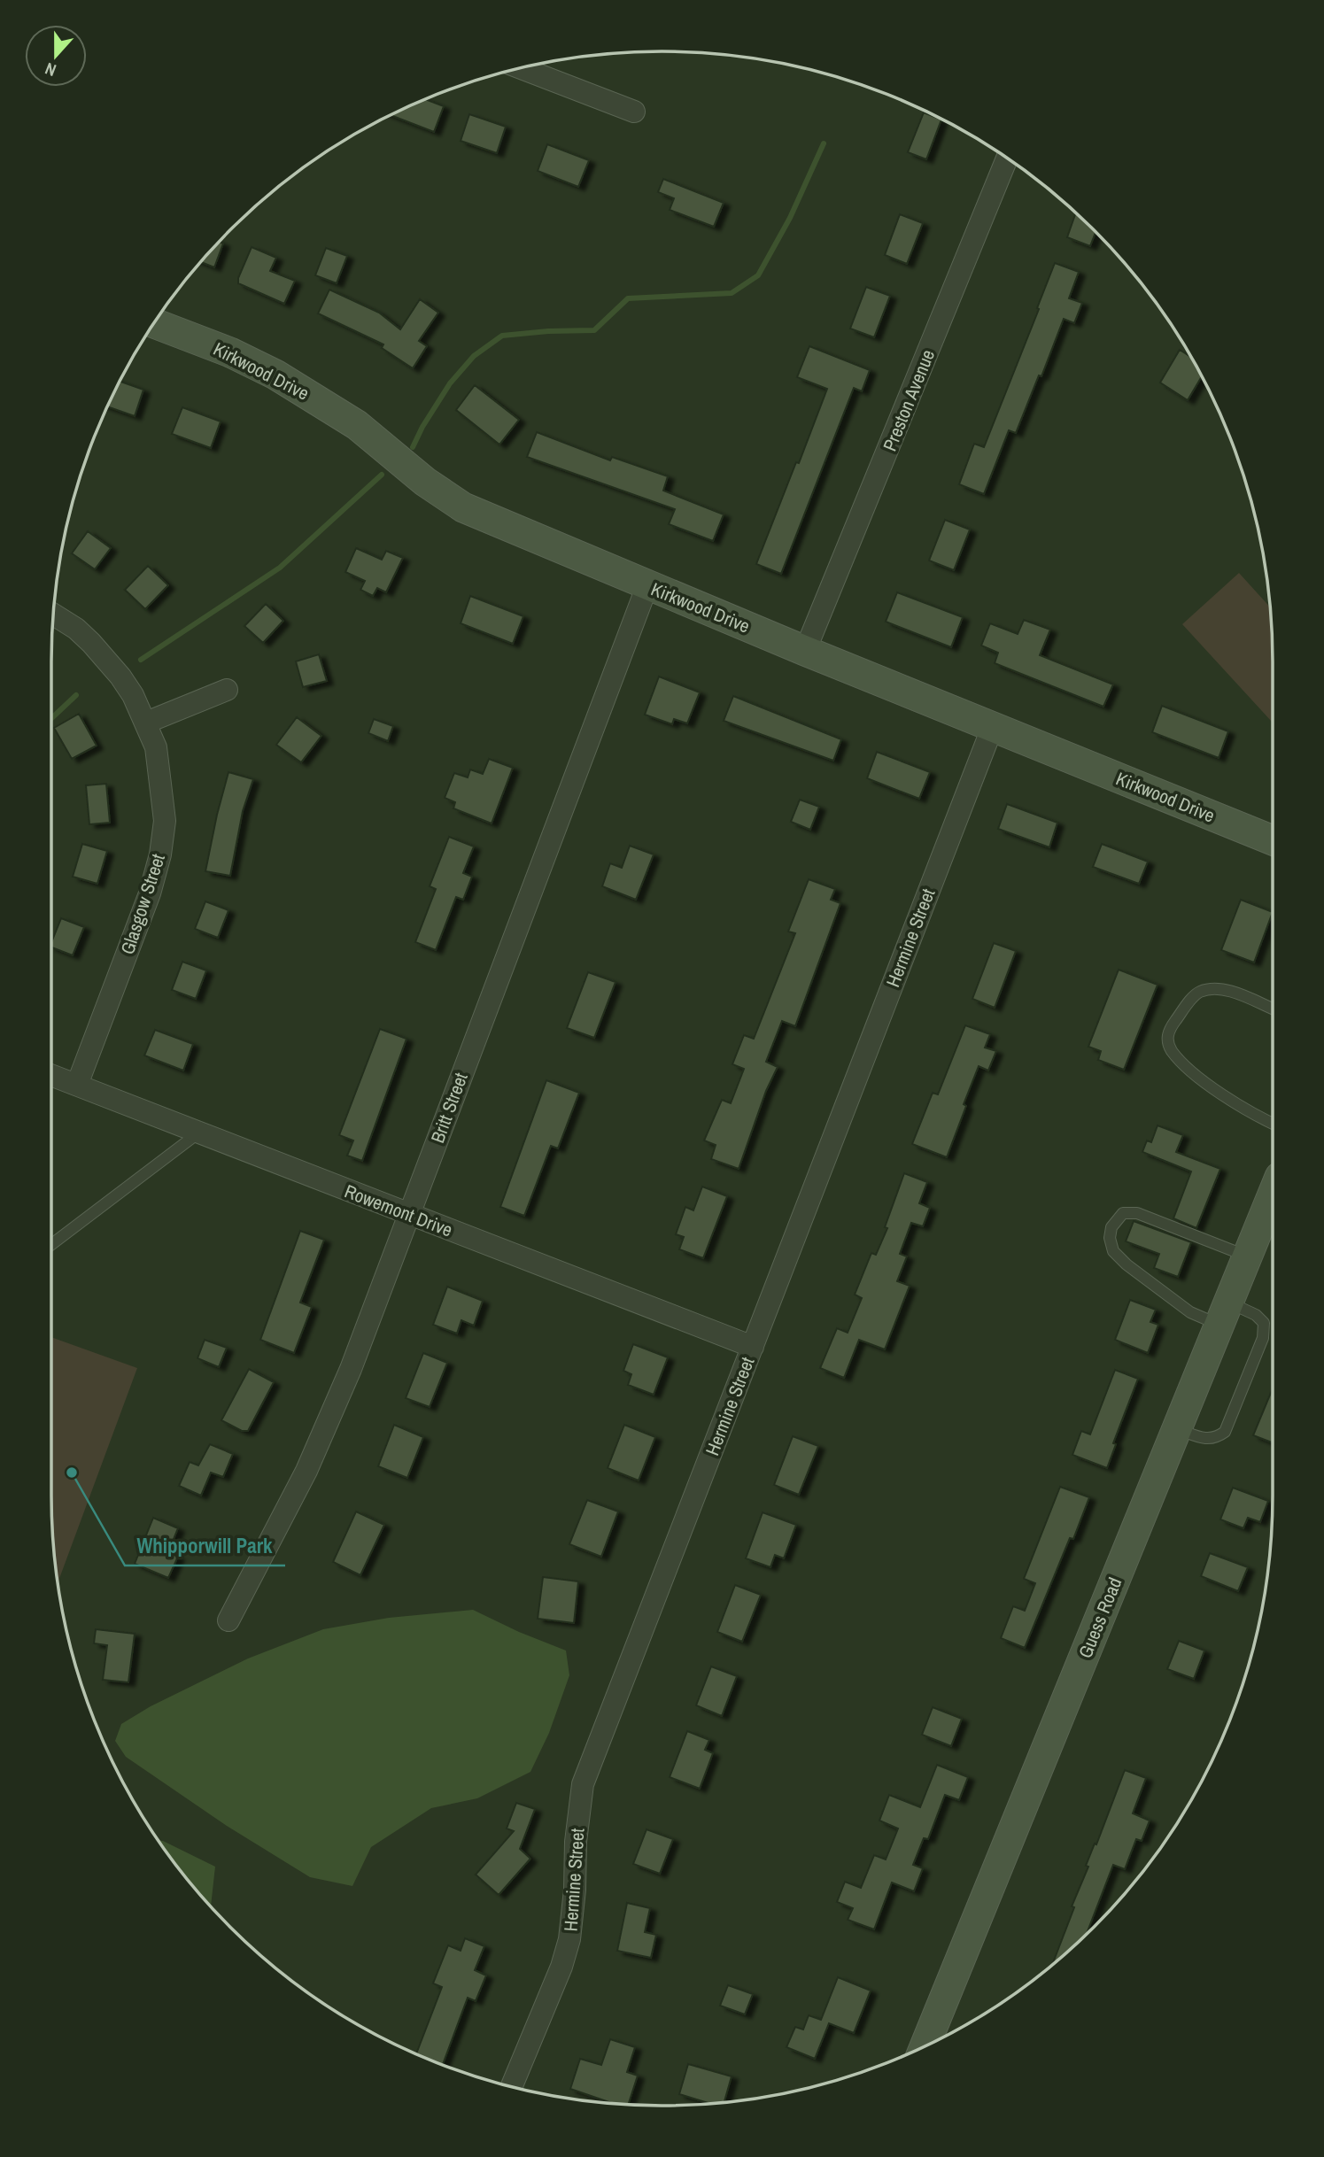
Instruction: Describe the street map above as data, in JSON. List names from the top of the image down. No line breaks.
{"streets":{"street":["Kirkwood Drive","Preston Avenue","Glasgow Street","Hermine Street","Britt Street","Rowemont Drive","Guess Road"]},"crossings":[["Kirkwood Drive","Preston Avenue"],["Kirkwood Drive","Hermine Street"],["Kirkwood Drive","Britt Street"],["Glasgow Street","Rowemont Drive"],["Hermine Street","Rowemont Drive"],["Britt Street","Rowemont Drive"]],"places":["Whipporwill Park"],"north":"bottom"}
